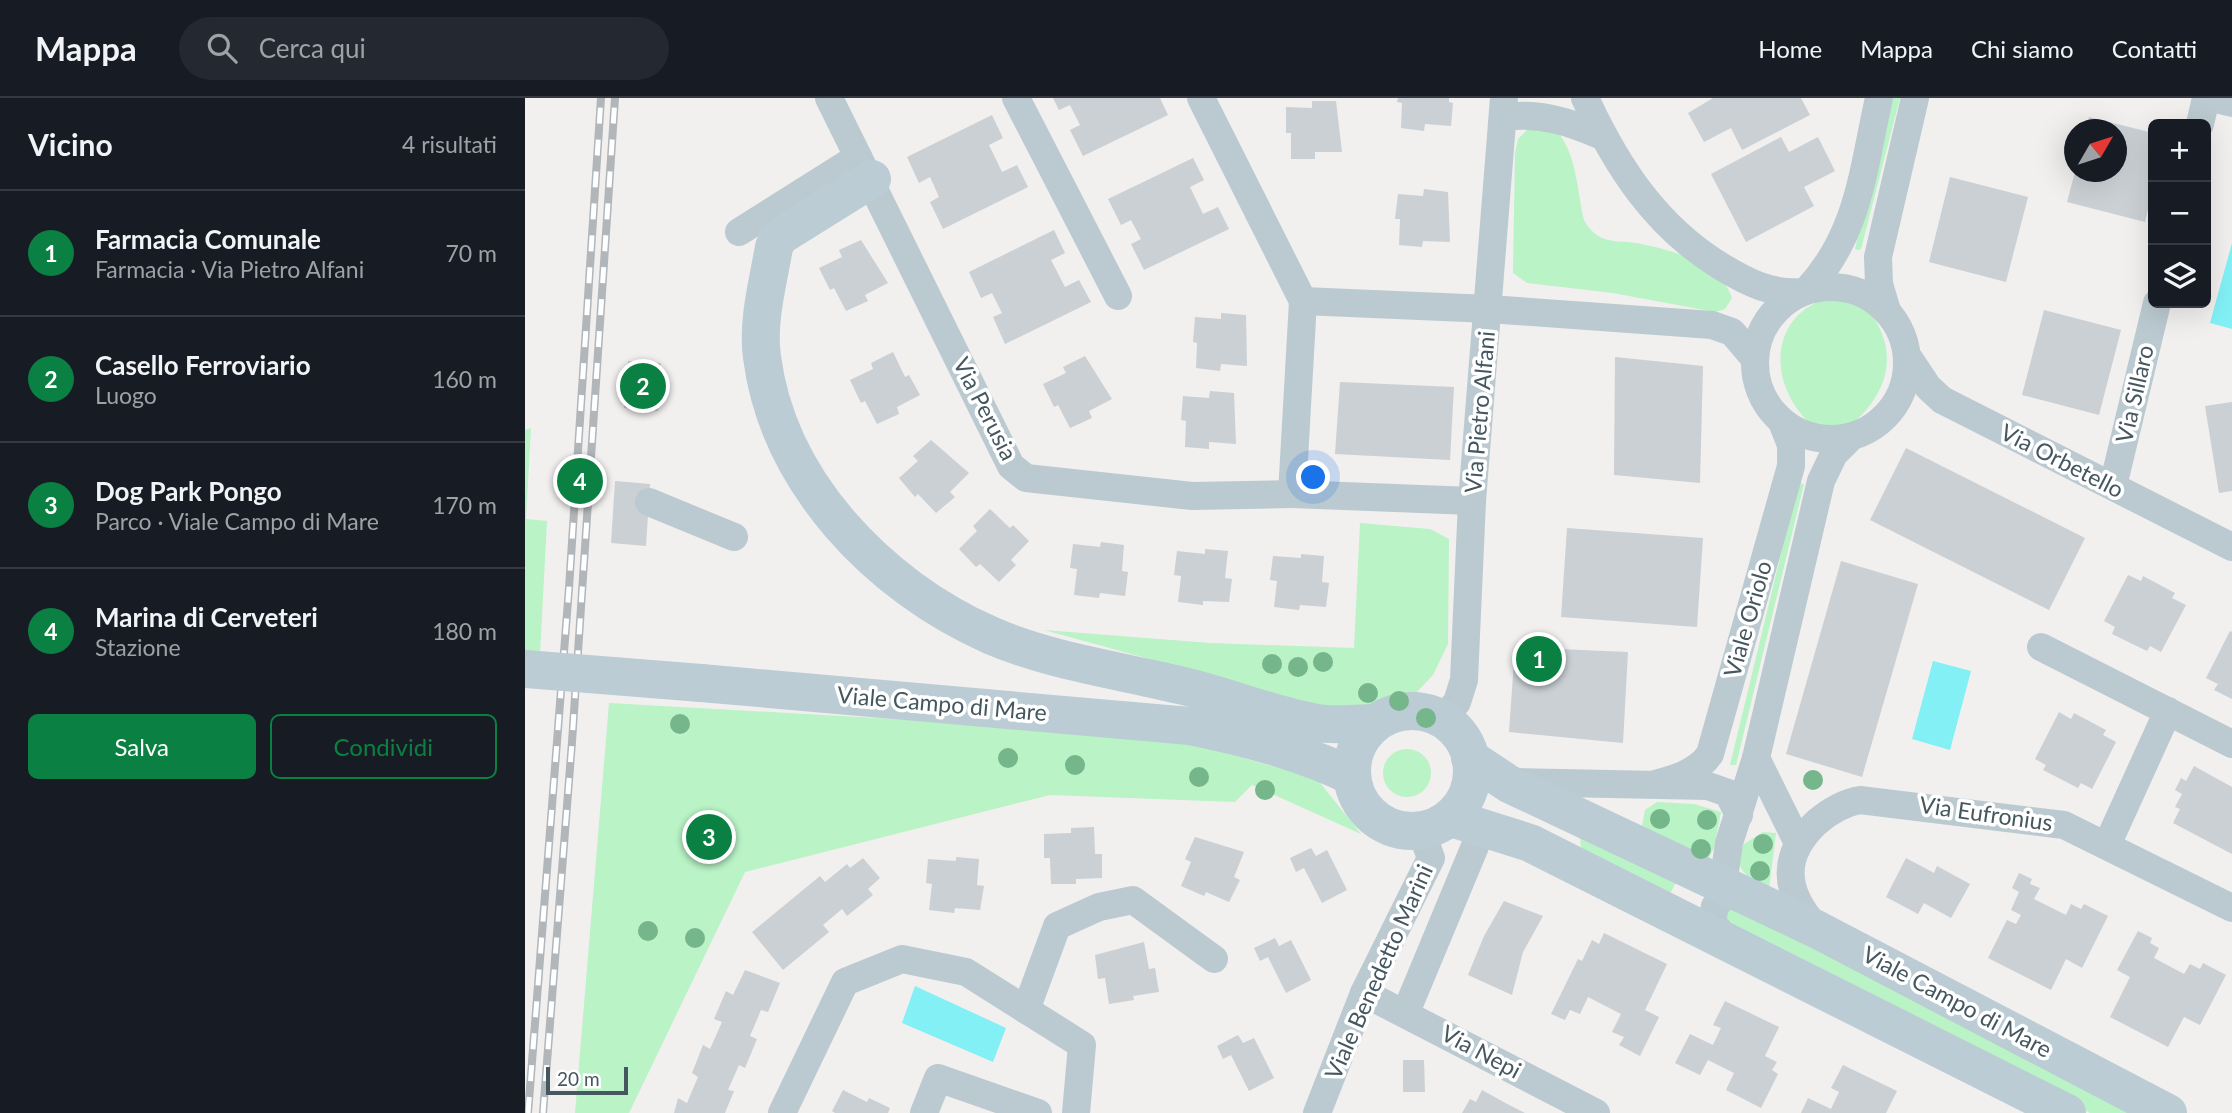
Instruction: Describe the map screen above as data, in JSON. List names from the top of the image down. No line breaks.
{"streets":{"street":["Via Sillaro","Via Perusia","Via Pietro Alfani","Via Orbetello","Viale Oriolo","Viale Campo di Mare","Via Eufronius","Viale Benedetto Marini","Via Nepi"]},"crossings":[["Via Sillaro","Via Orbetello"],["Via Perusia","Via Pietro Alfani"],["Via Pietro Alfani","Viale Campo di Mare"],["Via Pietro Alfani","Viale Benedetto Marini"],["Via Orbetello","Viale Oriolo"],["Viale Oriolo","Viale Campo di Mare"],["Viale Campo di Mare","Viale Benedetto Marini"],["Viale Benedetto Marini","Via Nepi"]],"scale_bar":"20 m","north":"top right","page":{"header":"Mappa","search":"Cerca qui","nav":["Home","Mappa","Chi siamo","Contatti"],"heading":["Vicino","4 risultati"],"map_buttons":["+","−"],"list":[{"mark":"1","name":"Farmacia Comunale","note":"Farmacia · Via Pietro Alfani","value":"70 m"},{"mark":"2","name":"Casello Ferroviario","note":"Luogo","value":"160 m"},{"mark":"3","name":"Dog Park Pongo","note":"Parco · Viale Campo di Mare","value":"170 m"},{"mark":"4","name":"Marina di Cerveteri","note":"Stazione","value":"180 m"}],"pins":["2","4","1","3"],"buttons":["Salva","Condividi"],"scale":"20 m"}}
